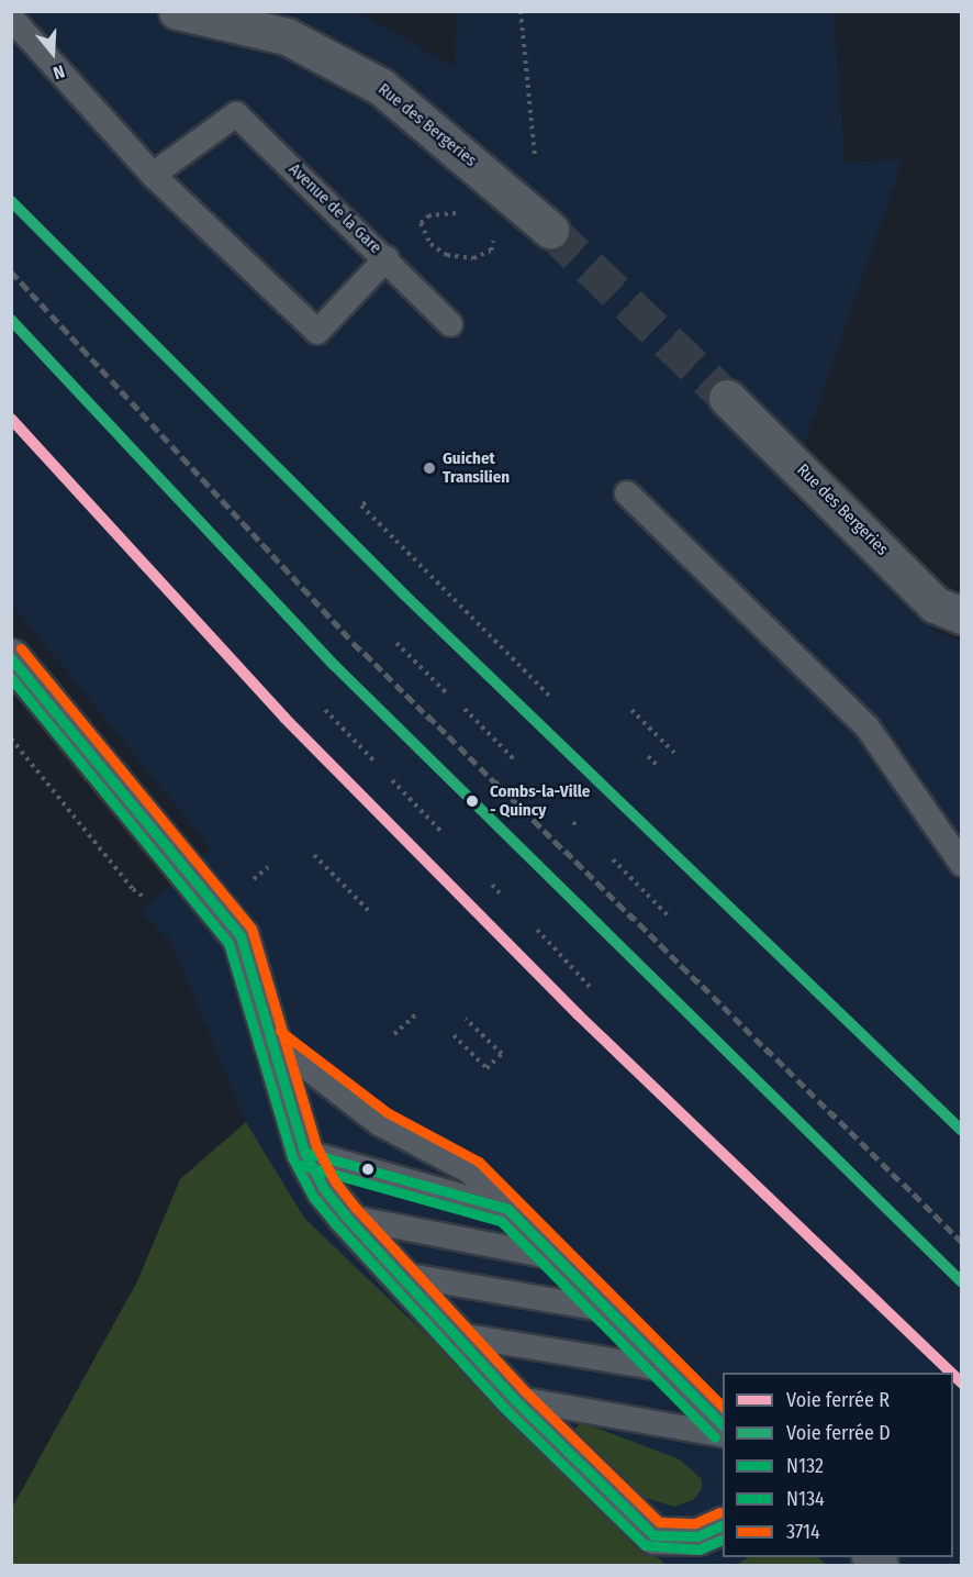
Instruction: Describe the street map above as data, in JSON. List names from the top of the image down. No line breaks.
{"streets":{"street":["Rue des Bergeries"],"lane":["Avenue de la Gare"]},"places":["Guichet Transilien","Combs-la-Ville - Quincy"],"lines":["rail line D","rail line R","transit line 3714","transit line N132","transit line N134"],"legend":["Voie ferrée R","Voie ferrée D","N132","N134","3714"],"north":"bottom"}
